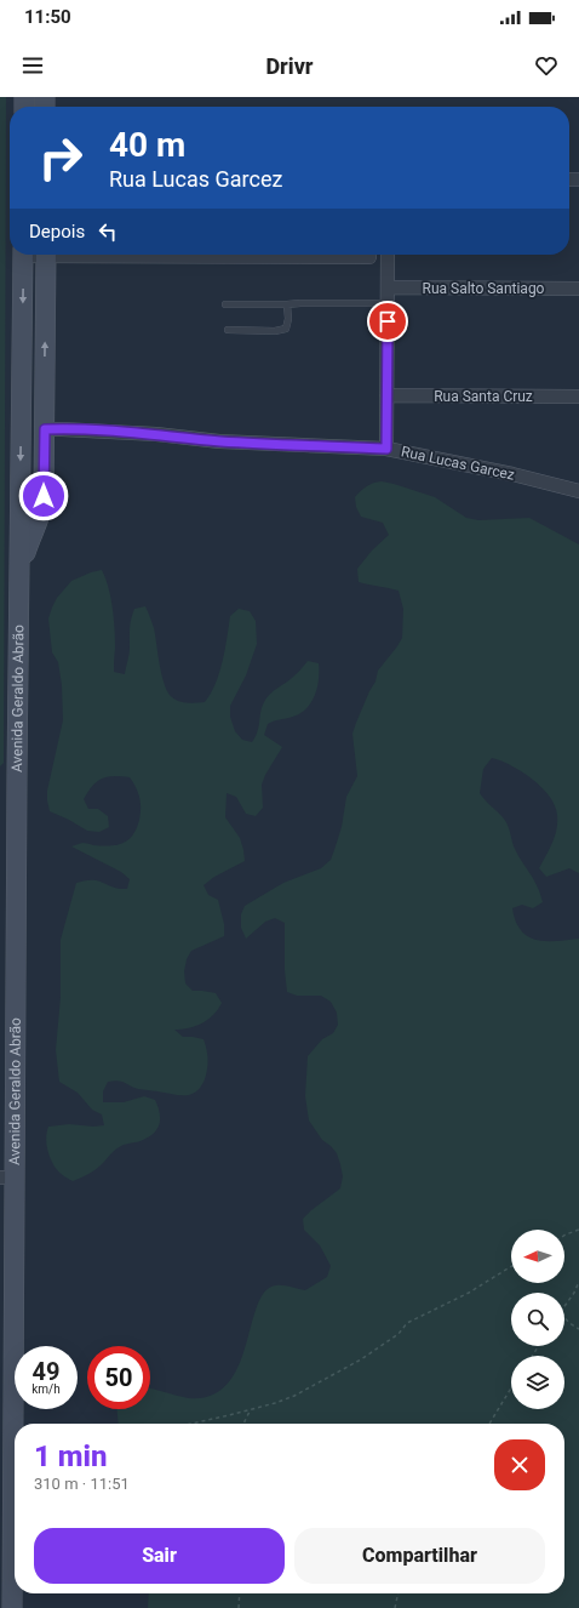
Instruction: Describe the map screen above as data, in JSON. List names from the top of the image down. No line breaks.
{"streets":{"main road":["Avenida Geraldo Abrão"],"street":["Rua Salto Santiago","Rua Santa Cruz","Rua Lucas Garcez"]},"crossings":[["Rua Lucas Garcez","Avenida Geraldo Abrão"]],"north":"left","page":{"status":"11:50","header":"Drivr","turn":["40 m","Rua Lucas Garcez"],"then":"Depois","speed":"49 km/h","limit":"50","heading":["1 min","310 m · 11:51"],"buttons":["Sair","Compartilhar"]}}
